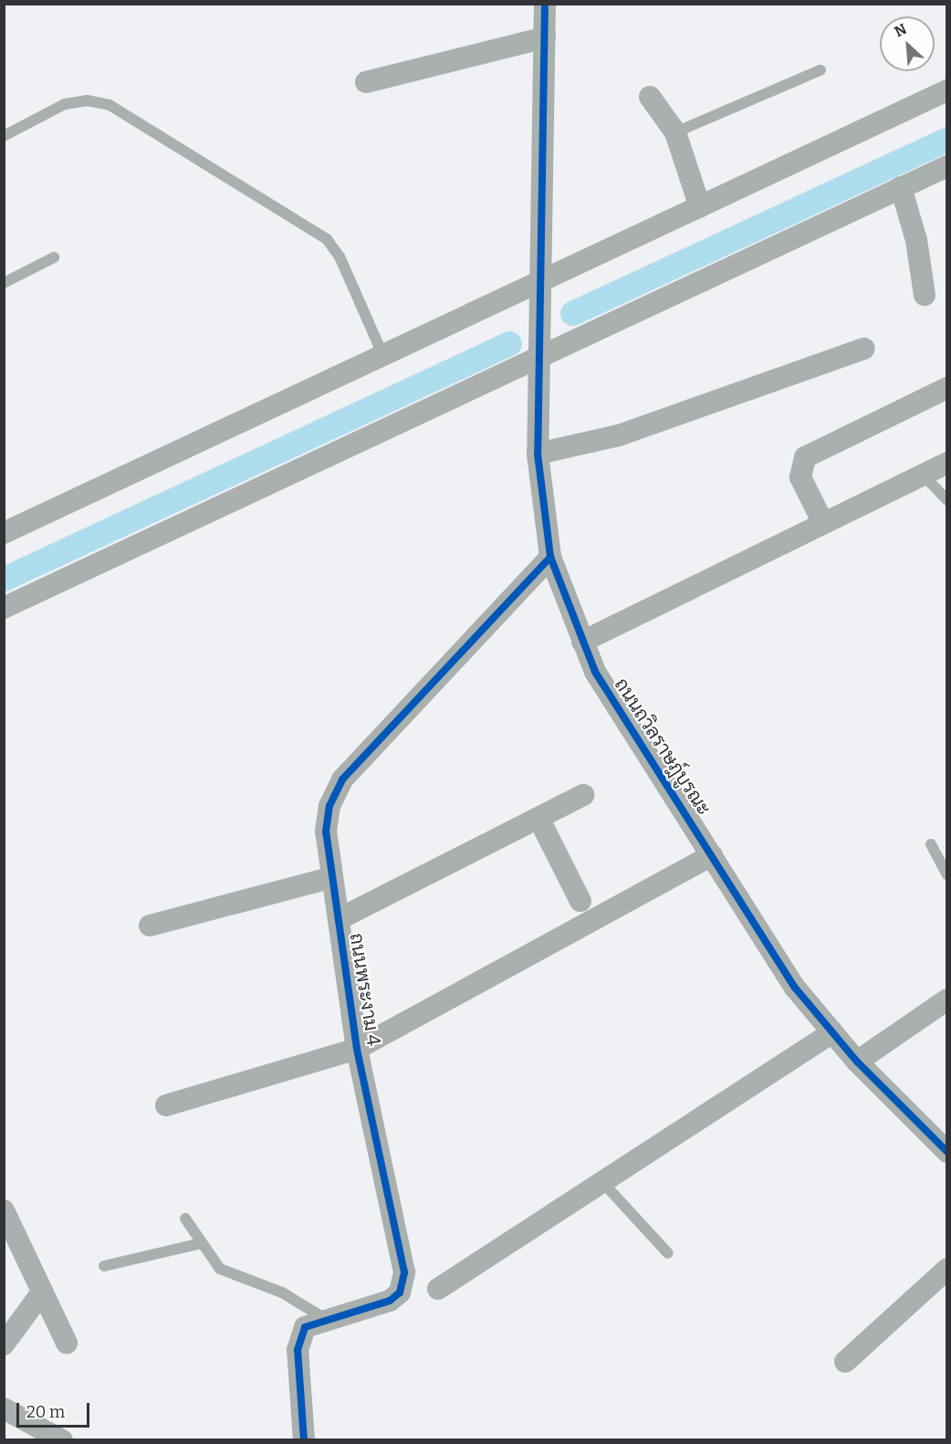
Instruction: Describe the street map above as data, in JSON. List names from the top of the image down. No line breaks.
{"streets":{"street":["ถนนถวิลราษฎ์บูรณะ","ถนนพระงาม 4"]},"crossings":[["ถนนถวิลราษฎ์บูรณะ","ถนนพระงาม 4"]],"scale_bar":"20 m","north":"top left"}
